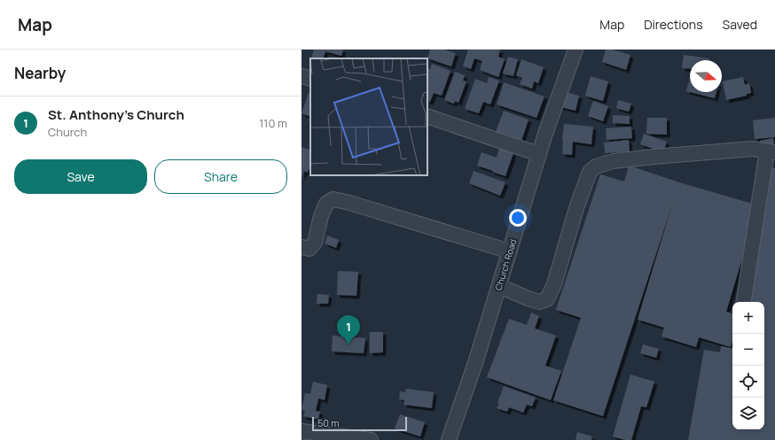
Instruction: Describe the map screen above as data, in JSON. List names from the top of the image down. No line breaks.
{"streets":{"street":["Church Road"]},"scale_bar":"50 m","north":"right","page":{"header":"Map","nav":["Map","Directions","Saved"],"heading":"Nearby","list":[{"mark":"1","name":"St. Anthony's Church","note":"Church","value":"110 m"}],"buttons":["Save","Share"],"map_buttons":["+","−"],"pins":"1","scale":"50 m"}}
